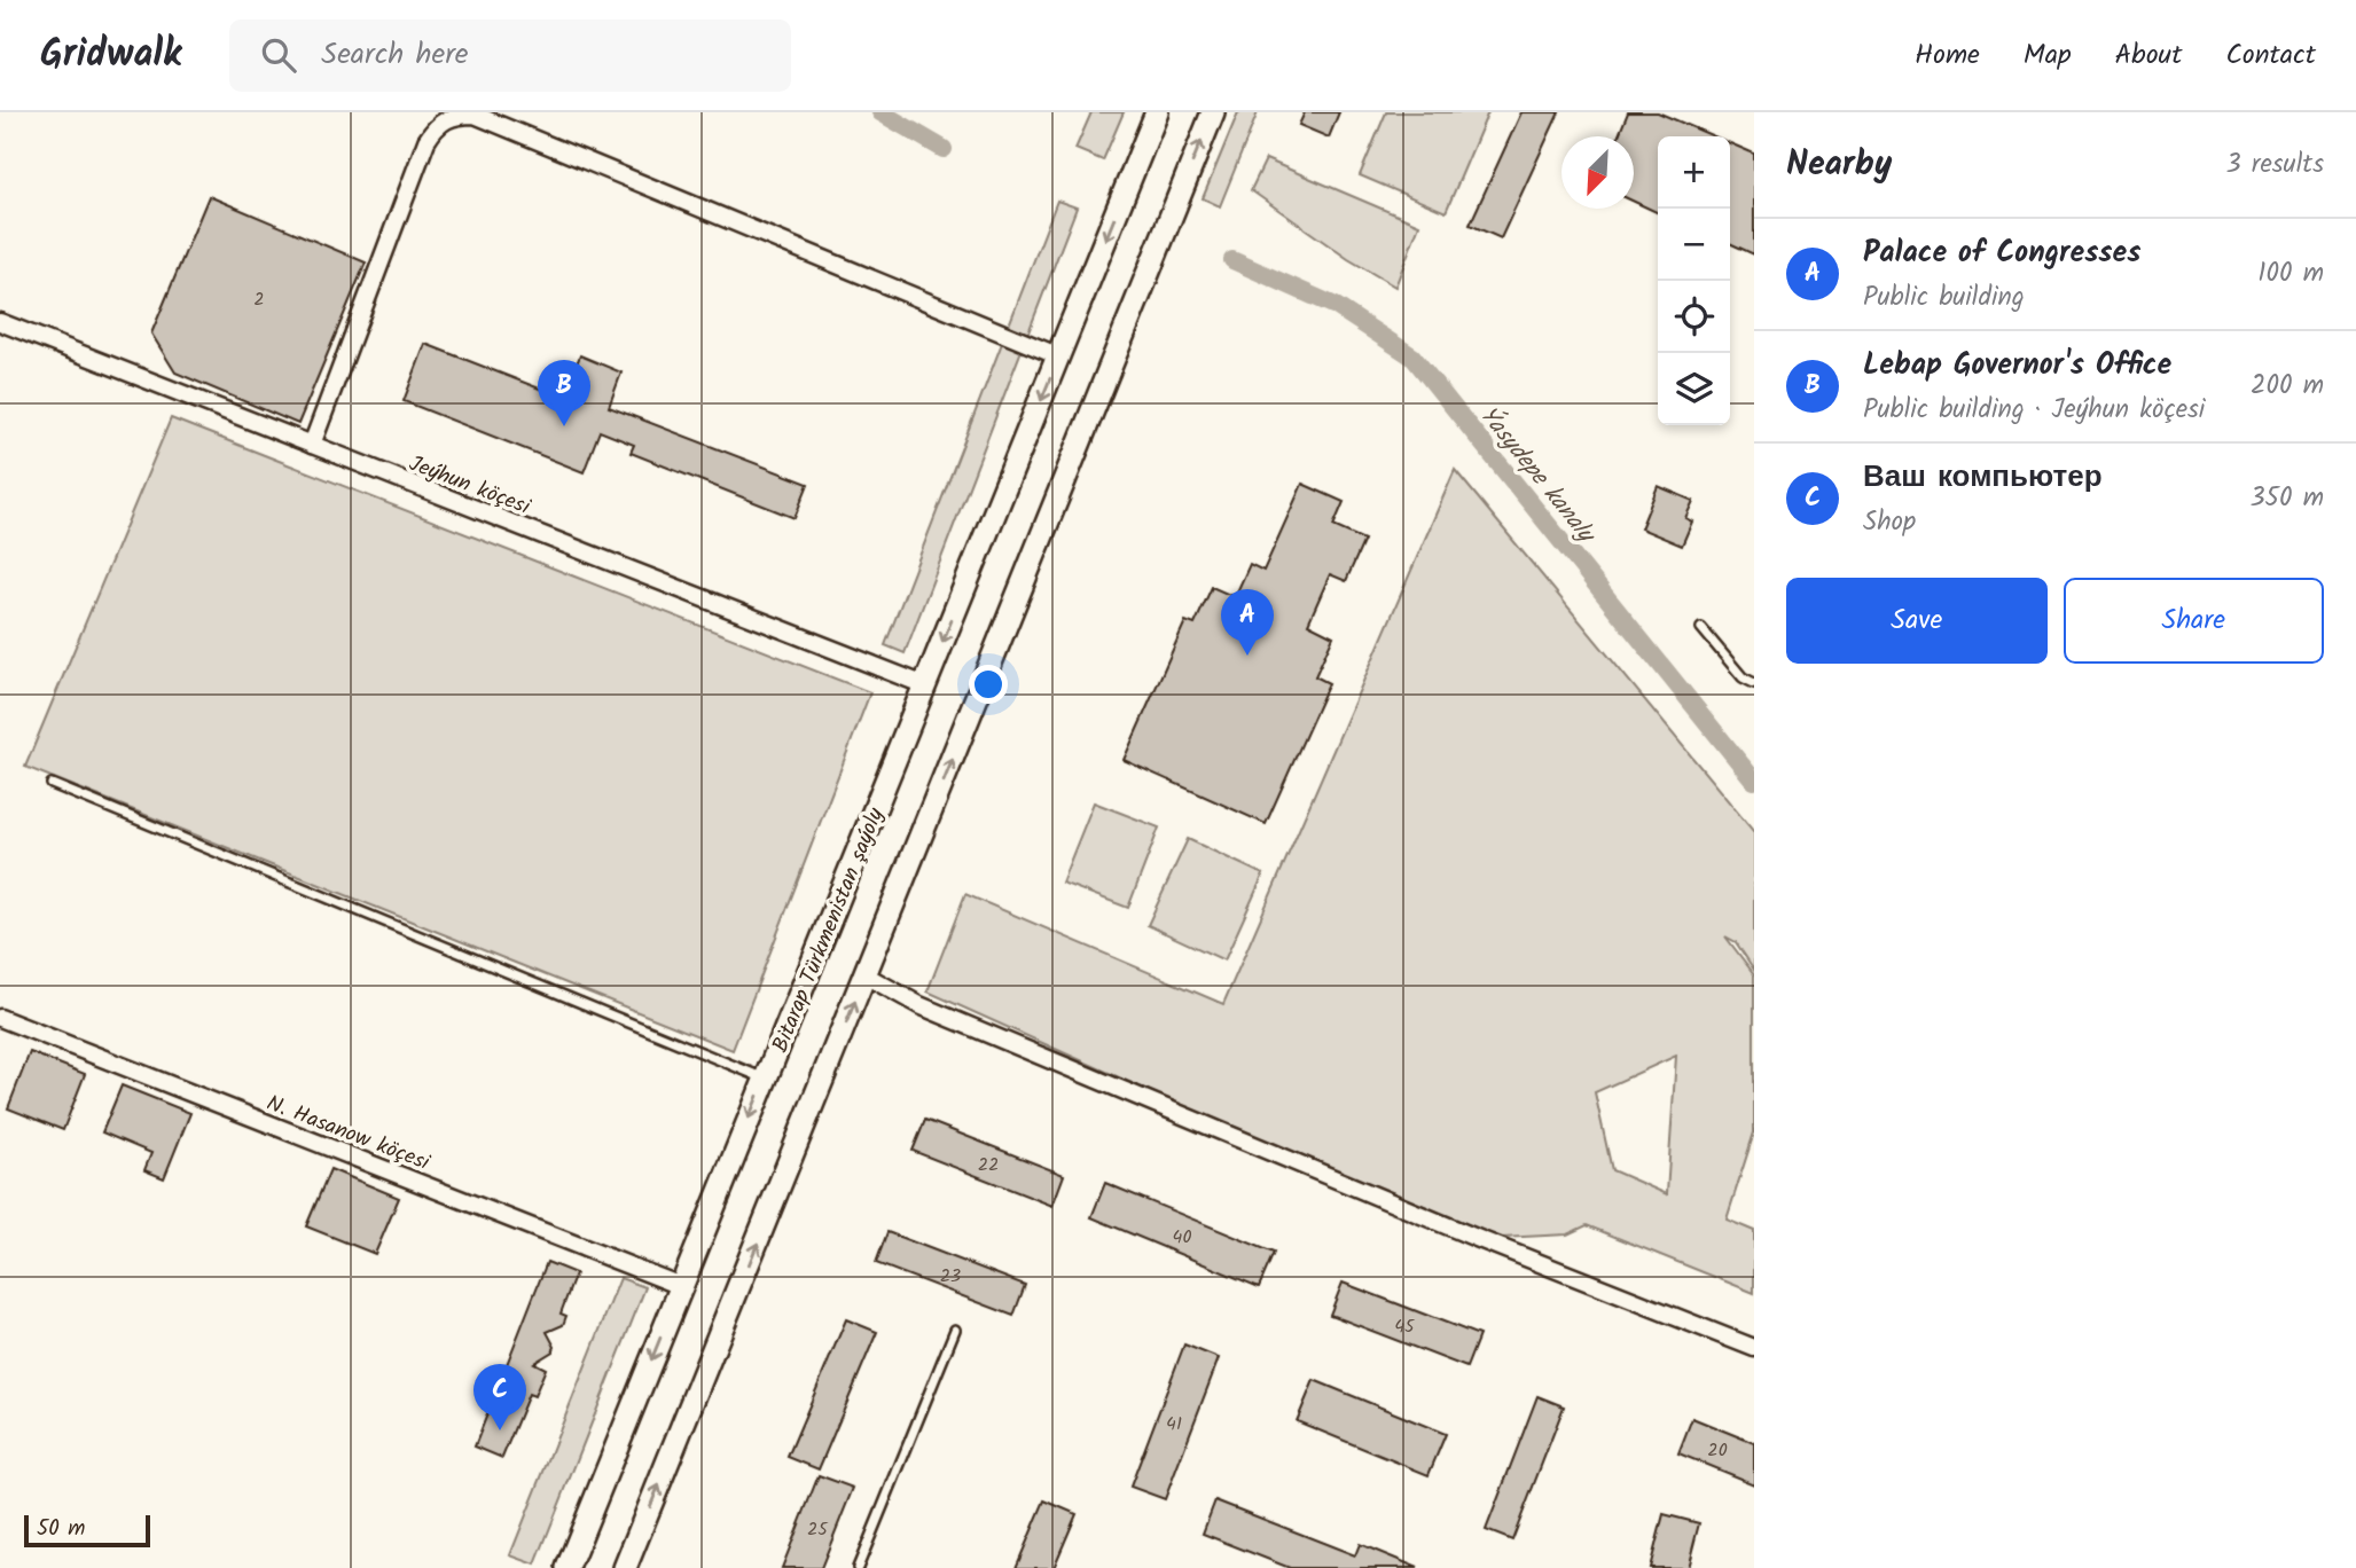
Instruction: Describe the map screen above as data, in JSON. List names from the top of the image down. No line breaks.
{"streets":{"main road":["Bitarap Türkmenistan şaýoly"],"street":["Jeýhun köçesi","N. Hasanow köçesi"]},"crossings":[["Jeýhun köçesi","Bitarap Türkmenistan şaýoly"],["Bitarap Türkmenistan şaýoly","N. Hasanow köçesi"]],"water":["Ýasydepe kanaly"],"house_numbers":["2","22","40","23","45","41","20","25"],"scale_bar":"50 m","north":"bottom left","page":{"header":"Gridwalk","search":"Search here","nav":["Home","Map","About","Contact"],"heading":["Nearby","3 results"],"map_buttons":["+","−"],"list":[{"mark":"A","name":"Palace of Congresses","note":"Public building","value":"100 m"},{"mark":"B","name":"Lebap Governor's Office","note":"Public building · Jeýhun köçesi","value":"200 m"},{"mark":"C","name":"Ваш компьютер","note":"Shop","value":"350 m"}],"pins":["B","A","C"],"buttons":["Save","Share"],"scale":"50 m"}}
